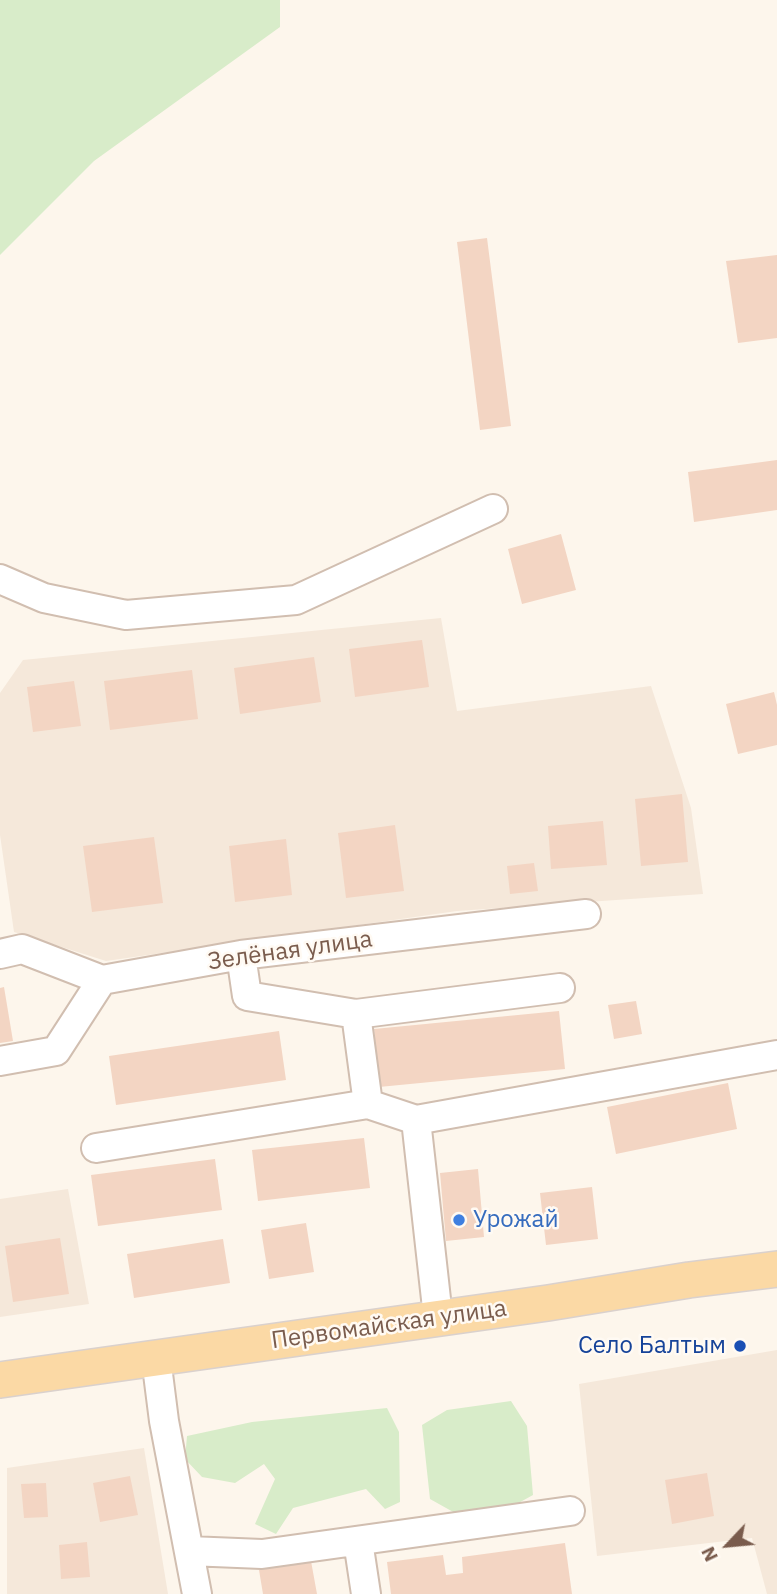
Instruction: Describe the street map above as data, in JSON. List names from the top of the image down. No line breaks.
{"streets":{"main road":["Первомайская улица"],"street":["Зелёная улица"]},"places":["Урожай","Село Балтым"],"north":"bottom left"}
